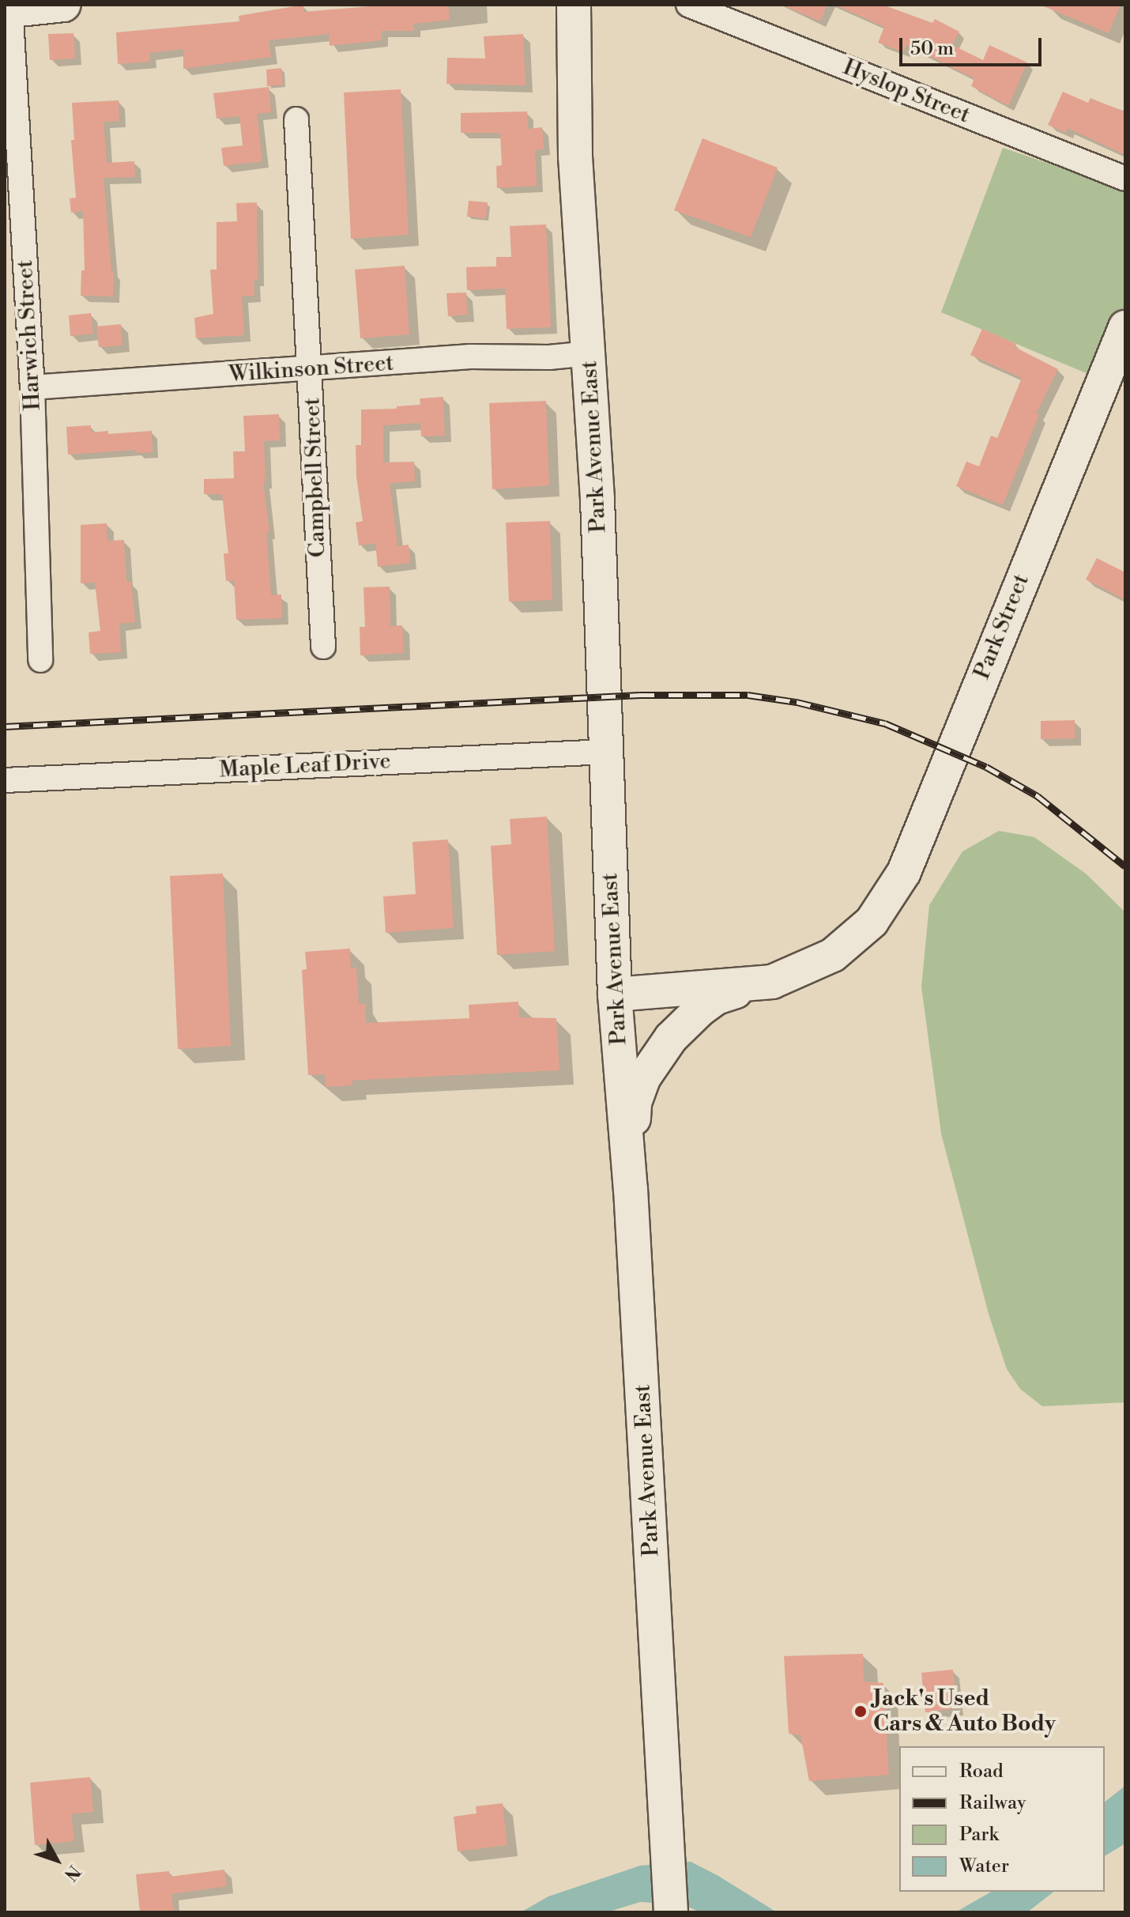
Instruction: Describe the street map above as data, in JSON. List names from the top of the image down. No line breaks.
{"streets":{"main road":["Park Avenue East","Park Street"],"street":["Hyslop Street","Harwich Street","Wilkinson Street","Campbell Street","Maple Leaf Drive"]},"crossings":[["Harwich Street","Wilkinson Street"],["Wilkinson Street","Park Avenue East"],["Wilkinson Street","Campbell Street"],["Park Avenue East","Maple Leaf Drive"]],"places":["Jack's Used Cars & Auto Body"],"legend":["Road","Railway","Park","Water"],"scale_bar":"50 m","north":"bottom right"}
